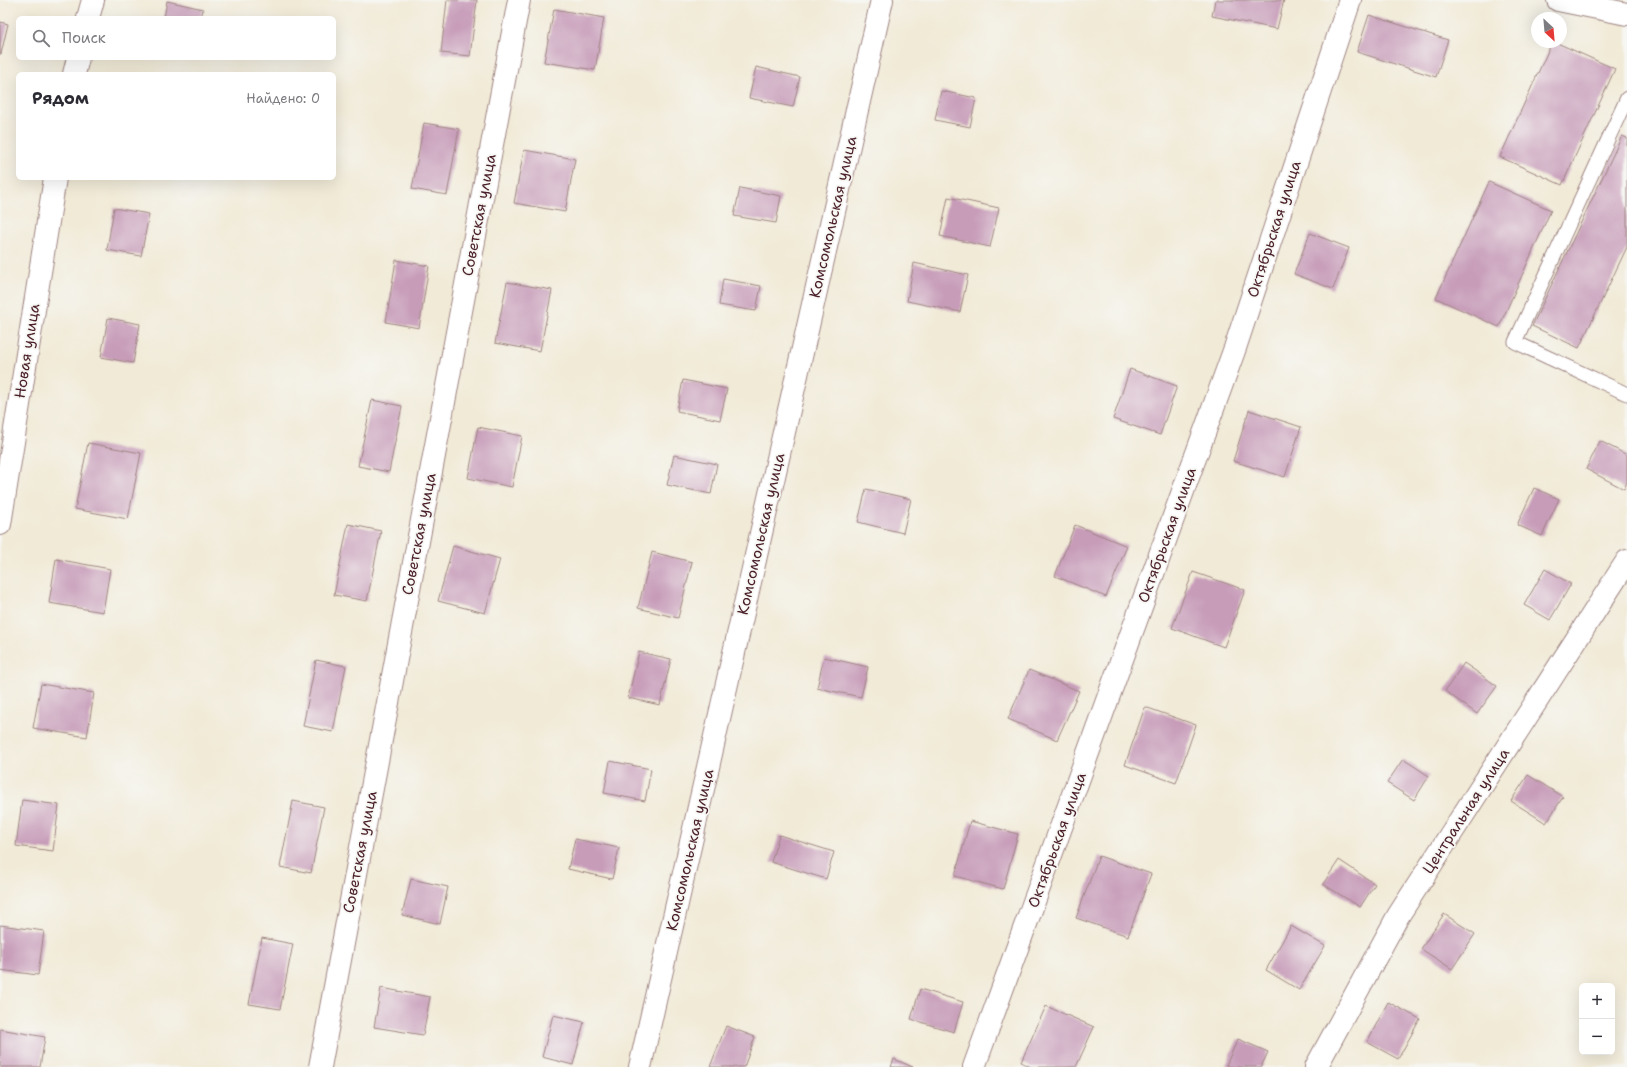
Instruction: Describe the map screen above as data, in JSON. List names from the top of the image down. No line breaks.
{"streets":{"street":["Советская улица","Комсомольская улица","Октябрьская улица","Новая улица","Центральная улица"]},"north":"bottom right","page":{"search":"Поиск","heading":["Рядом","Найдено: 0"],"map_buttons":["+","−"]}}
